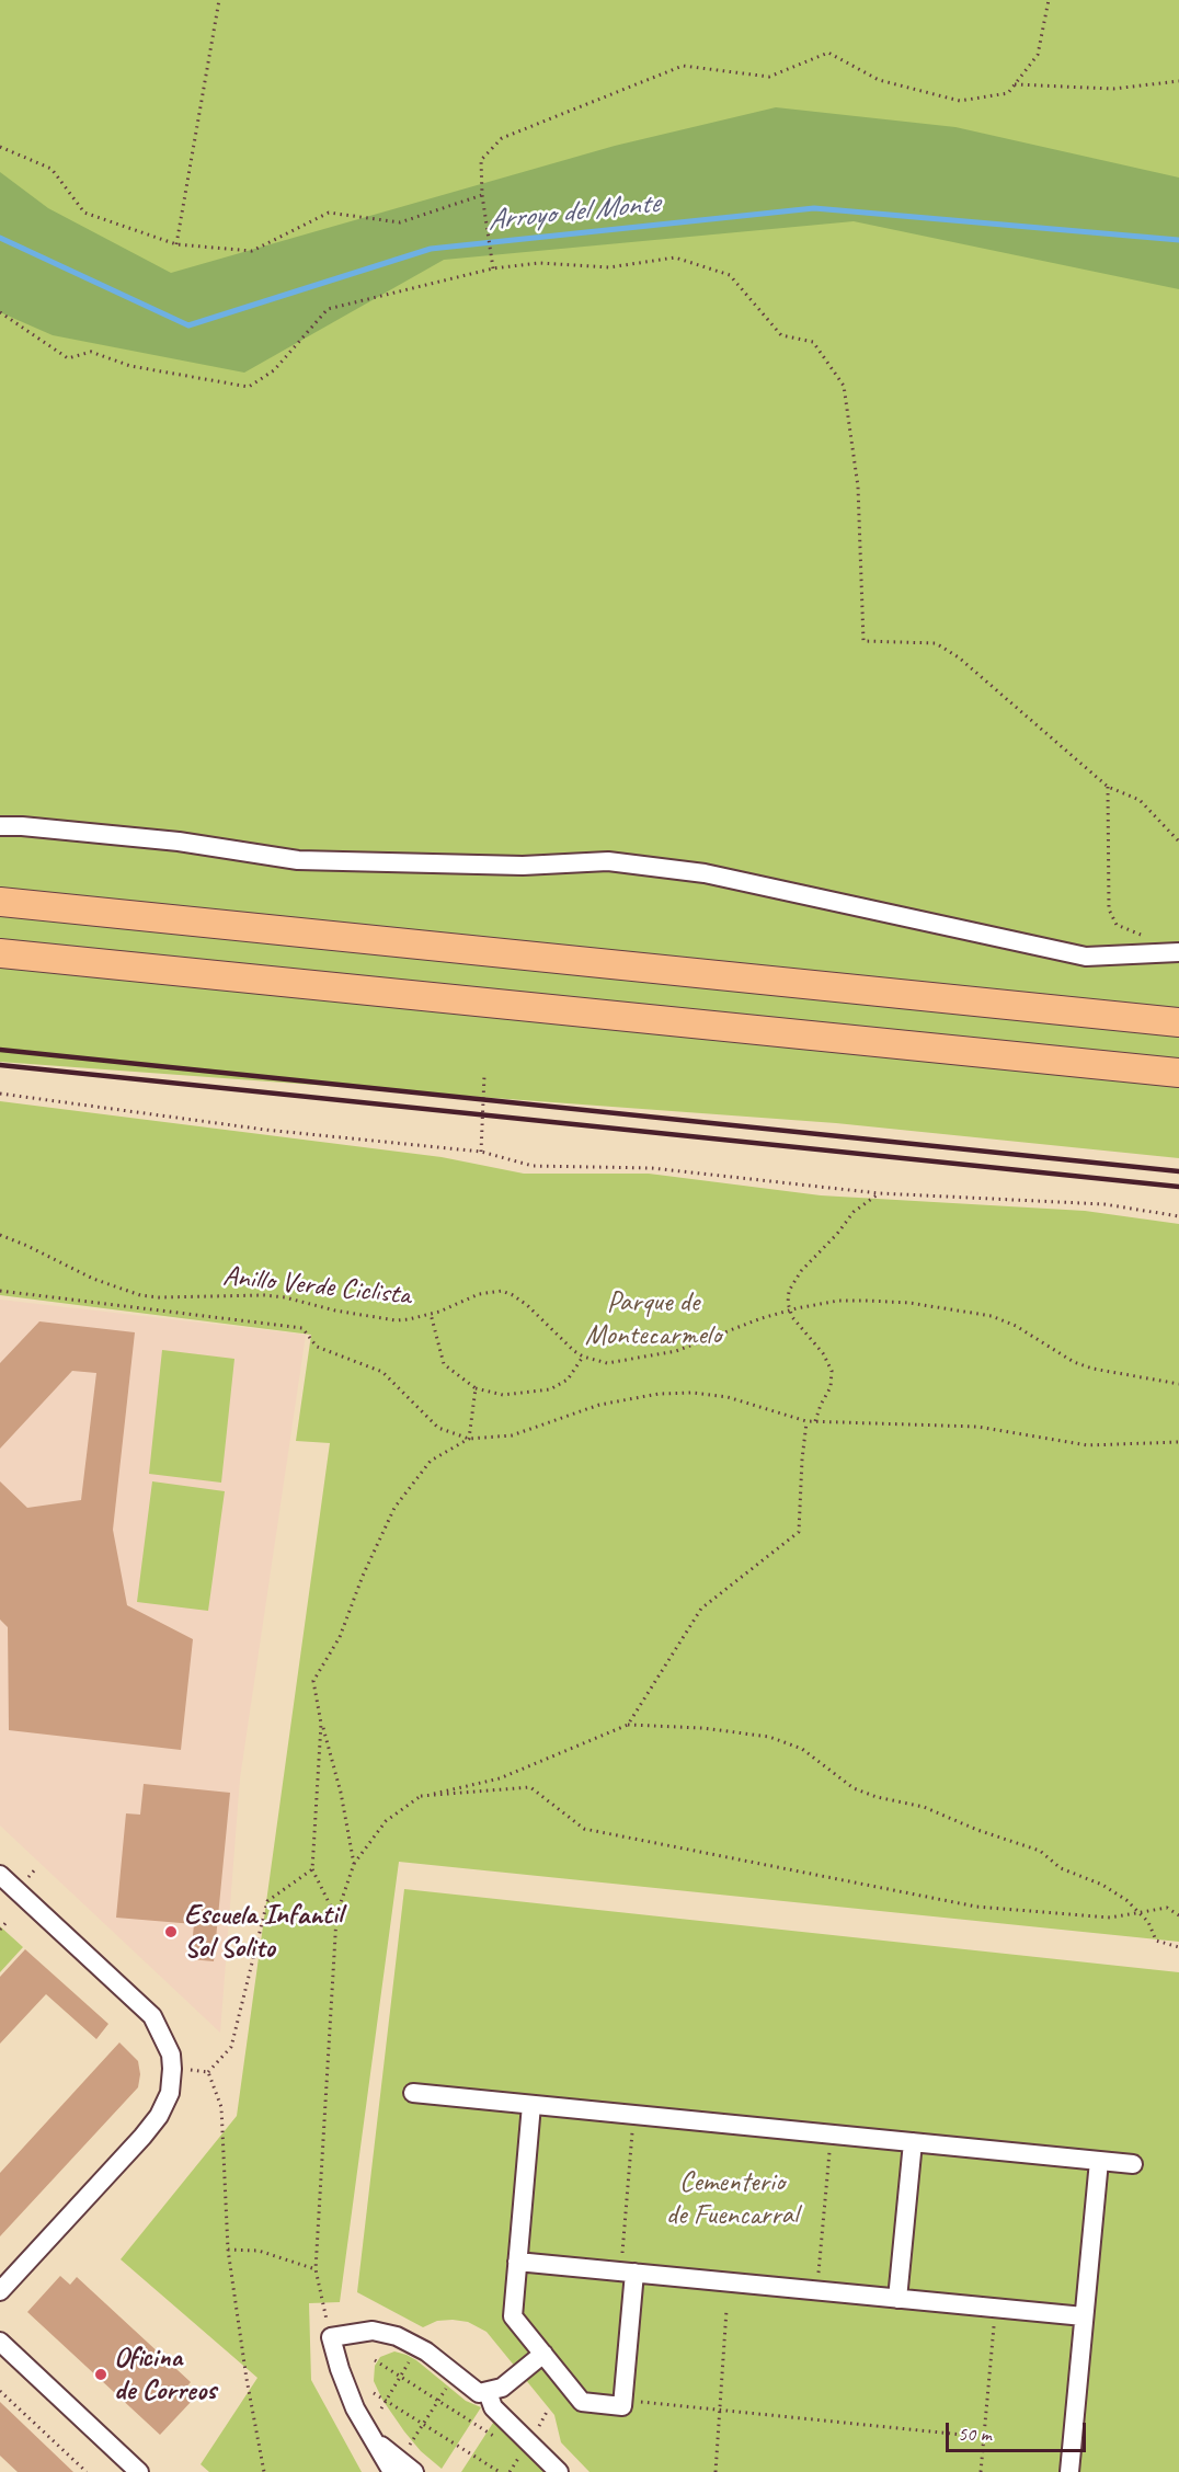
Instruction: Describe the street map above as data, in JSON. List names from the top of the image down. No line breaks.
{"streets":{"path":["Anillo Verde Ciclista"]},"water":["Arroyo del Monte"],"parks":["Parque de Montecarmelo","Cementerio de Fuencarral"],"places":["Escuela Infantil Sol Solito","Oficina de Correos"],"scale_bar":"50 m"}
